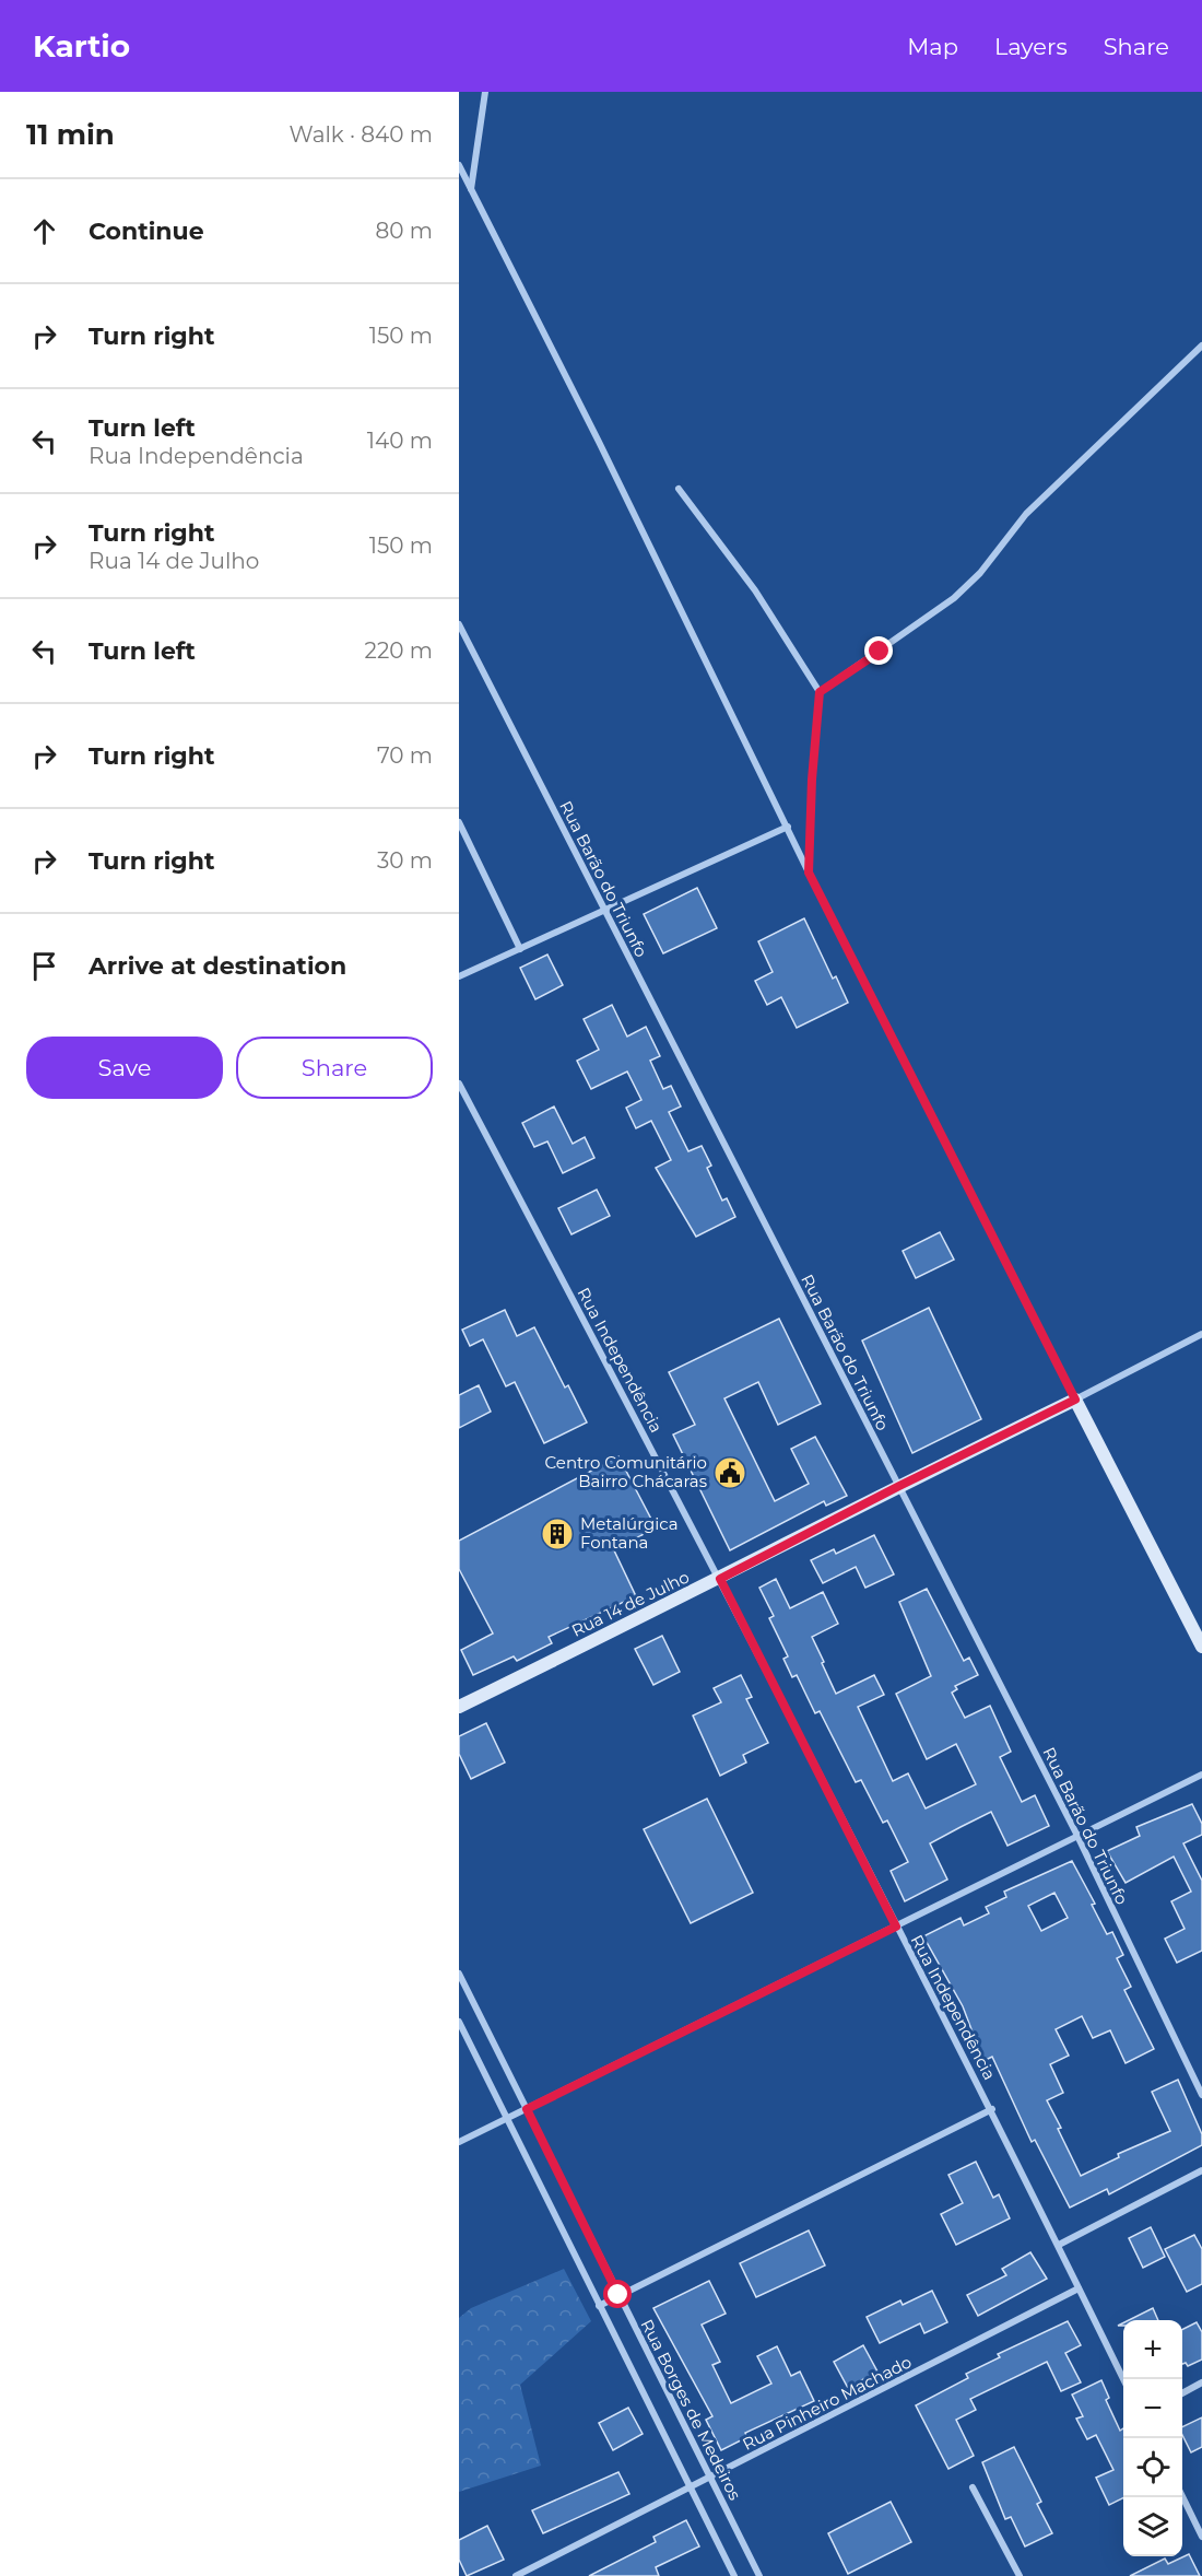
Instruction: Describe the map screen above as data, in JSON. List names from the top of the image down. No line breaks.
{"streets":{"street":["Rua Barão do Triunfo","Rua Independência","Rua 14 de Julho","Rua Pinheiro Machado","Rua Borges de Medeiros"]},"crossings":[["Rua Barão do Triunfo","Rua 14 de Julho"],["Rua Independência","Rua 14 de Julho"],["Rua Independência","Rua Pinheiro Machado"],["Rua Pinheiro Machado","Rua Borges de Medeiros"]],"places":{"public building":["Centro Comunitário Bairro Chácaras"],"building":["Metalúrgica Fontana"]},"page":{"header":"Kartio","nav":["Map","Layers","Share"],"heading":["11 min","Walk · 840 m"],"list":[["Continue","80 m"],["Turn right","150 m"],["Turn left","Rua Independência","140 m"],["Turn right","Rua 14 de Julho","150 m"],["Turn left","220 m"],["Turn right","70 m"],["Turn right","30 m"],"Arrive at destination"],"buttons":["Save","Share"],"map_buttons":["+","−"]}}
